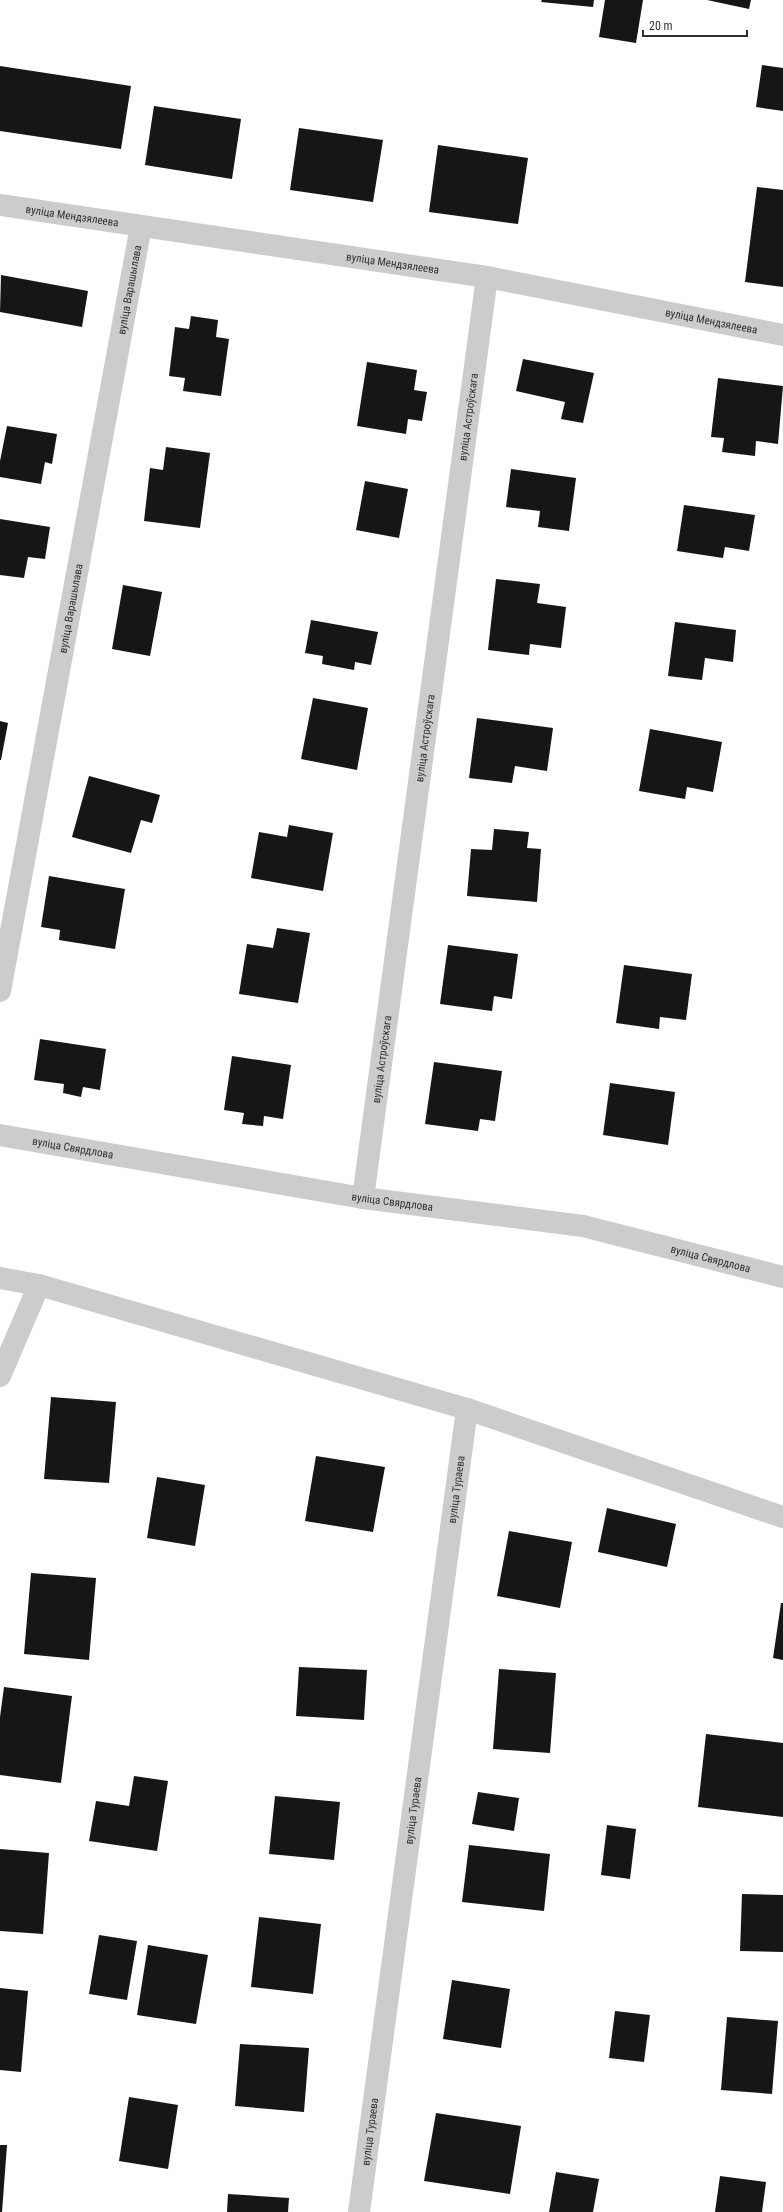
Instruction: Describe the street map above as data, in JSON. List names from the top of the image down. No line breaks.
{"streets":{"street":["вуліца Мендзялеева","вуліца Варашылава","вуліца Астроўскага","вуліца Свярдлова","вуліца Тураева"]},"crossings":[["вуліца Мендзялеева","вуліца Варашылава"],["вуліца Мендзялеева","вуліца Астроўскага"],["вуліца Астроўскага","вуліца Свярдлова"]],"scale_bar":"20 m"}
